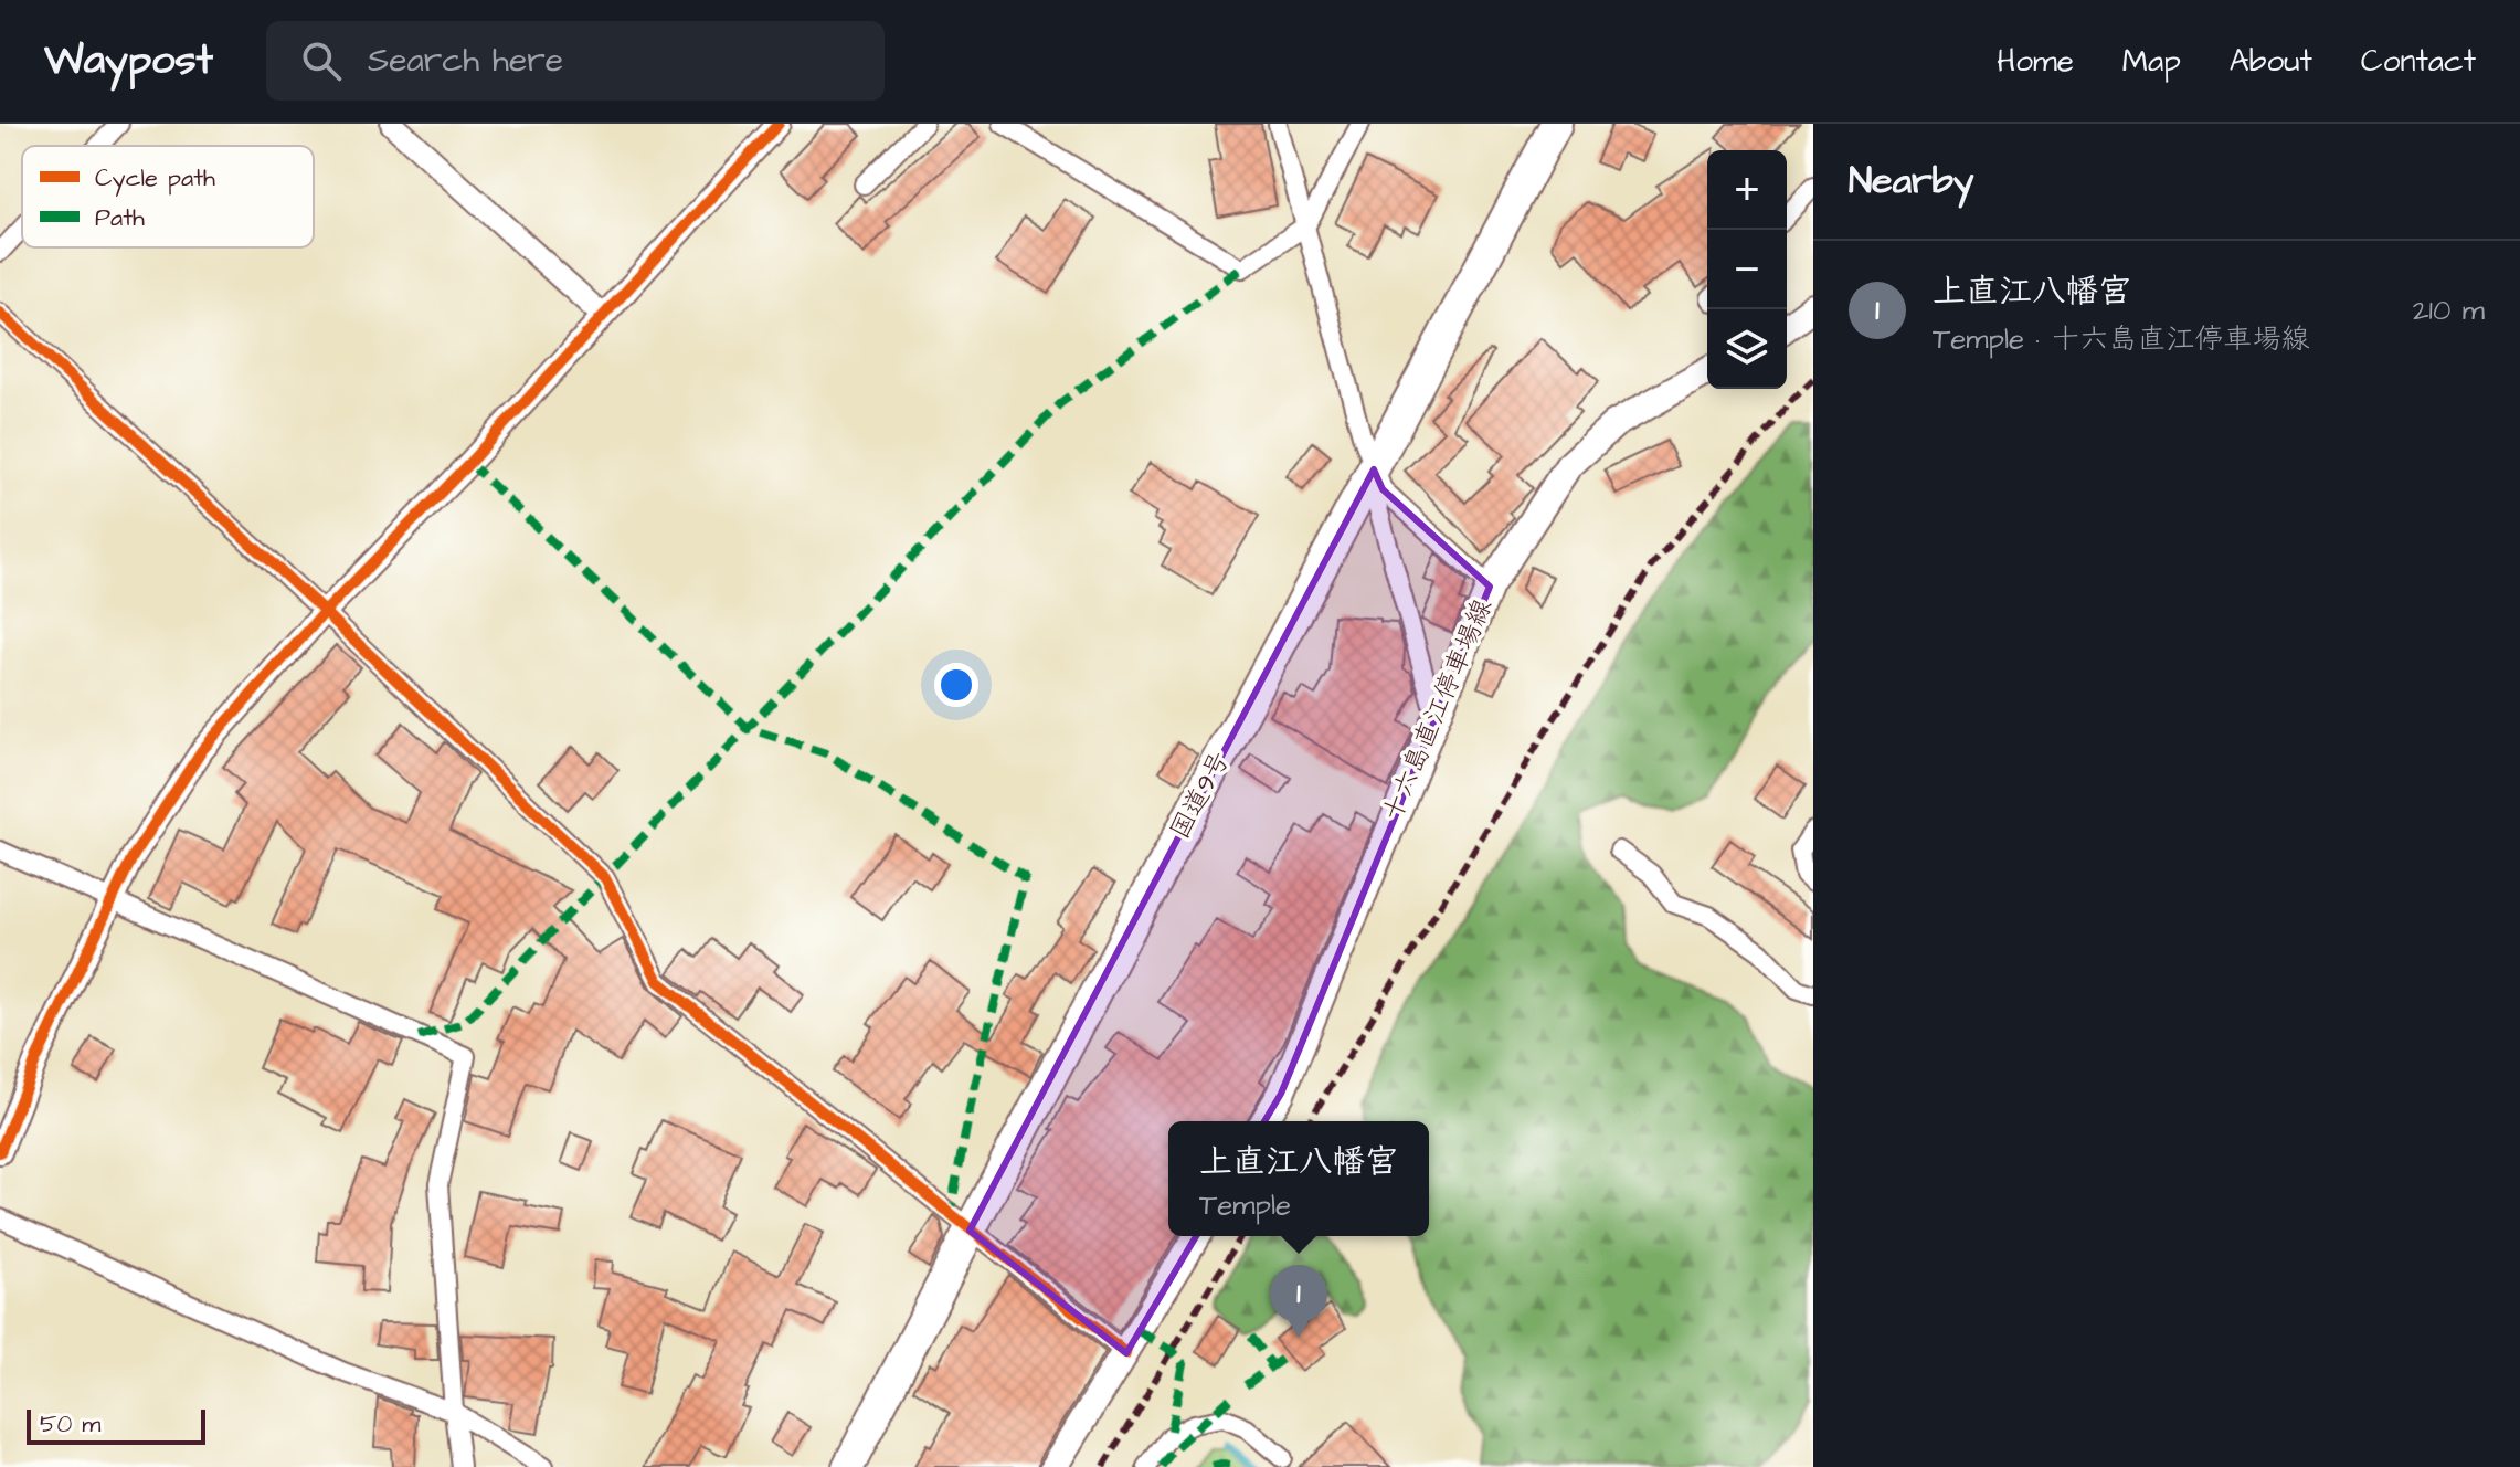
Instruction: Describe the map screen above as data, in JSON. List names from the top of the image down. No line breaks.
{"streets":{"highway":["国道9号"],"main road":["十六島直江停車場線"]},"legend":["Cycle path","Path"],"scale_bar":"50 m","page":{"header":"Waypost","search":"Search here","nav":["Home","Map","About","Contact"],"heading":"Nearby","map_buttons":["+","−"],"list":[{"mark":"1","name":"上直江八幡宮","note":"Temple · 十六島直江停車場線","value":"210 m"}],"popup":["上直江八幡宮","Temple"],"pins":"1","scale":"50 m"}}
